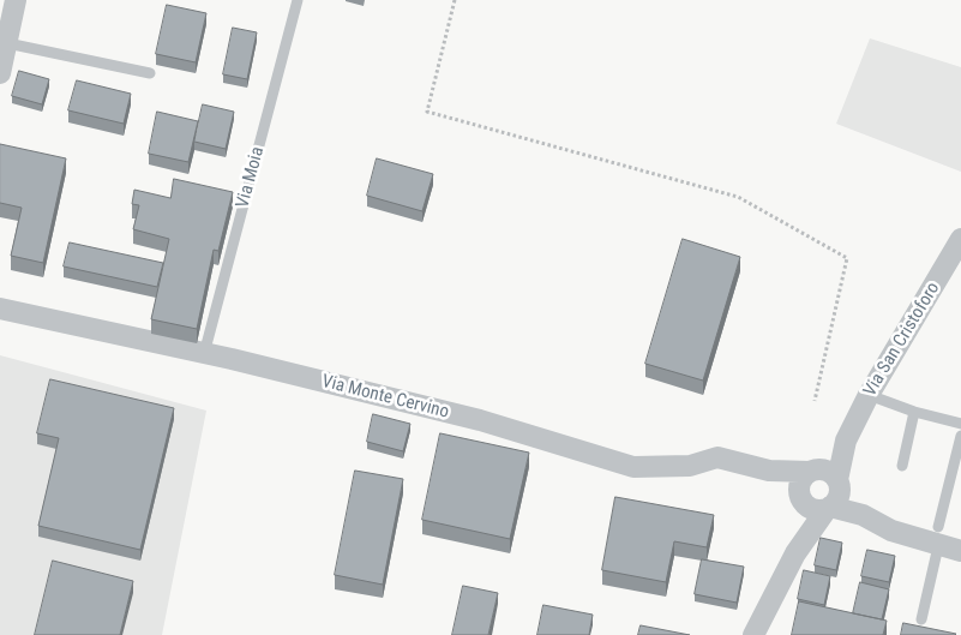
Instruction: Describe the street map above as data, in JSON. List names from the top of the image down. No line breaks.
{"streets":{"street":["Via San Cristoforo","Via Monte Cervino"],"lane":["Via Moia"]},"crossings":[["Via Moia","Via Monte Cervino"],["Via San Cristoforo","Via Monte Cervino"]]}
